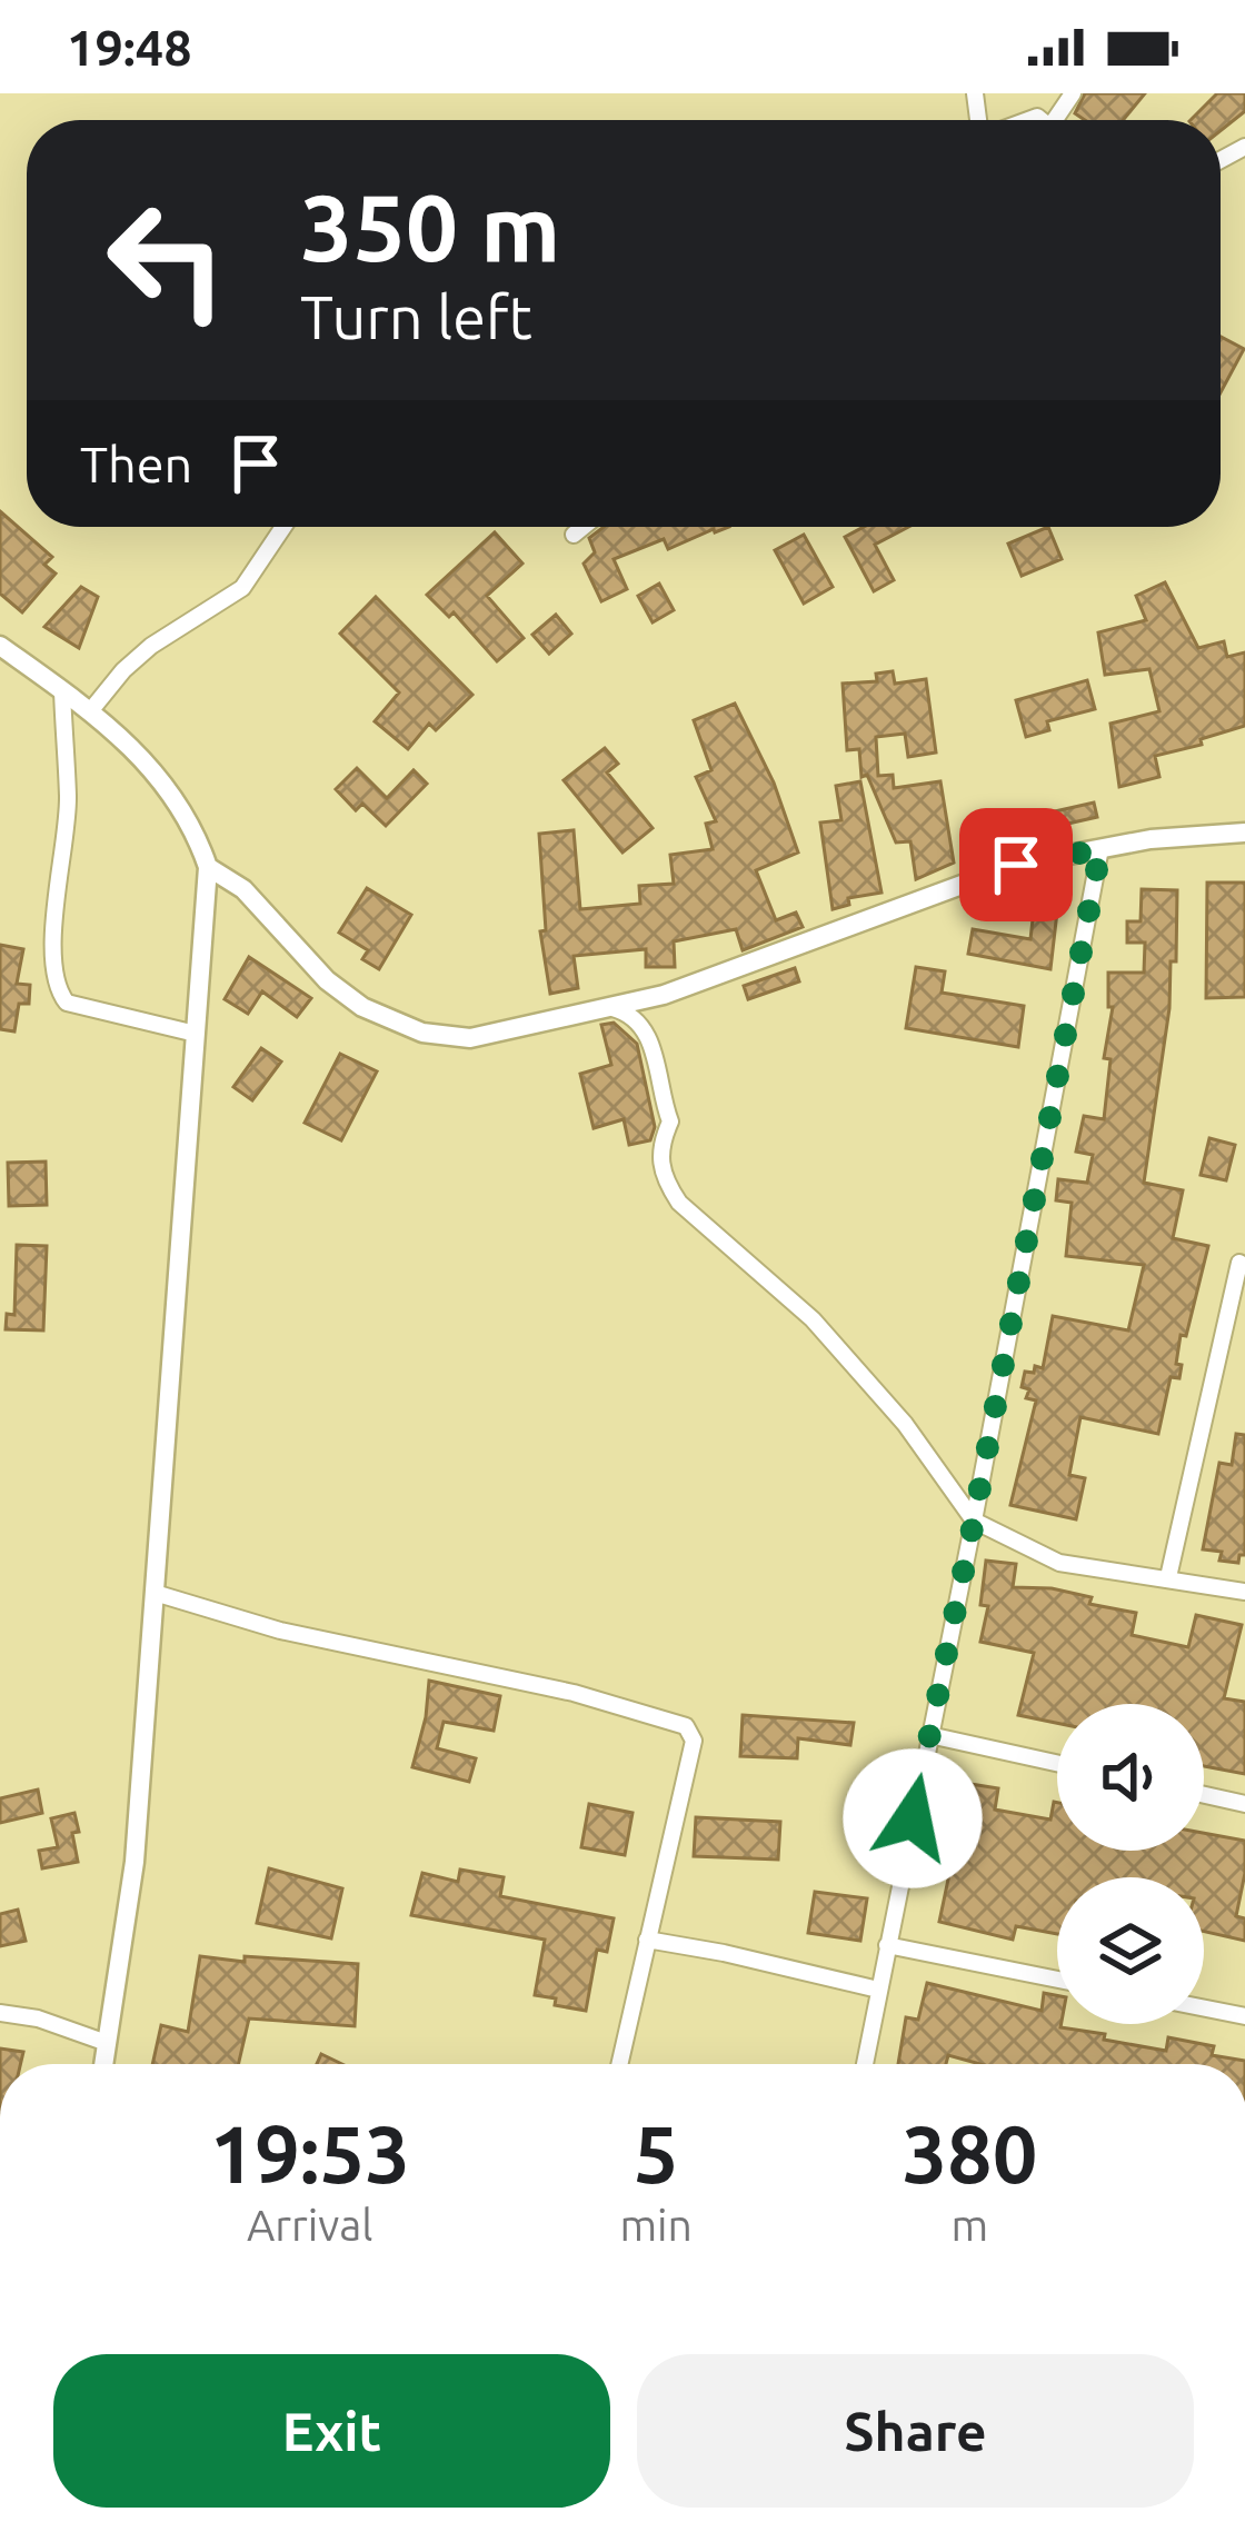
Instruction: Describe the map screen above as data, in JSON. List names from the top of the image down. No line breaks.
{"page":{"status":"19:48","turn":["350 m","Turn left"],"then":"Then","eta":["19:53","Arrival","5","min","380","m"],"buttons":["Exit","Share"]}}
